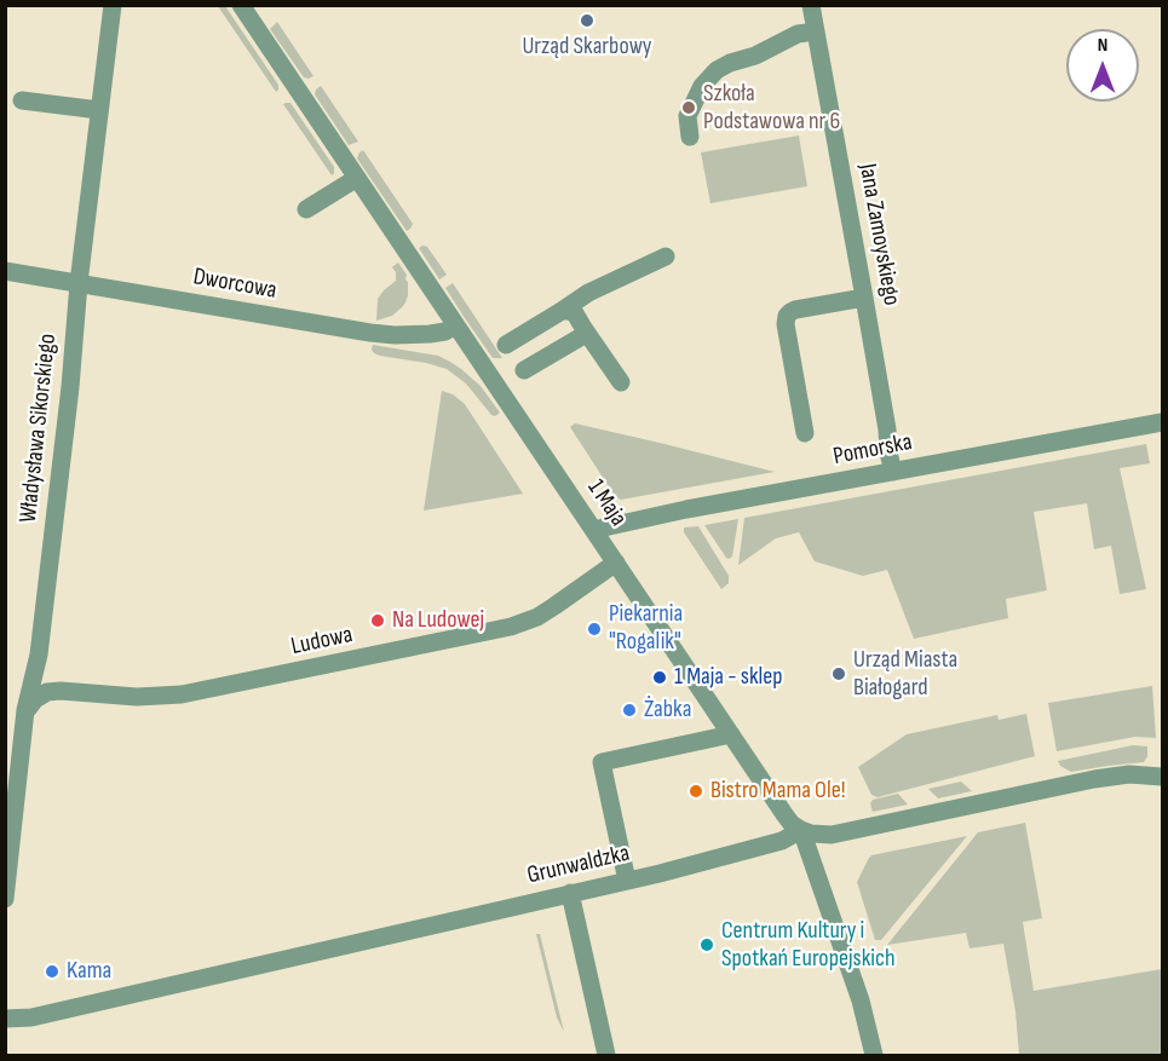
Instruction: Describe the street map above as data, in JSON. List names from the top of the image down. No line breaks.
{"streets":{"street":["Jana Zamoyskiego","Dworcowa","Władysława Sikorskiego","Pomorska","1 Maja","Ludowa","Grunwaldzka"]},"crossings":[["Jana Zamoyskiego","Pomorska"],["Dworcowa","Władysława Sikorskiego"],["Dworcowa","1 Maja"],["Władysława Sikorskiego","Ludowa"],["Pomorska","1 Maja"],["1 Maja","Ludowa"],["1 Maja","Grunwaldzka"]],"places":["Urząd Skarbowy","Szkoła Podstawowa nr 6","Na Ludowej","Piekarnia \"Rogalik\"","Urząd Miasta Białogard","1 Maja - sklep","Żabka","Bistro Mama Ole!","Centrum Kultury i Spotkań Europejskich","Kama"],"north":"top"}
